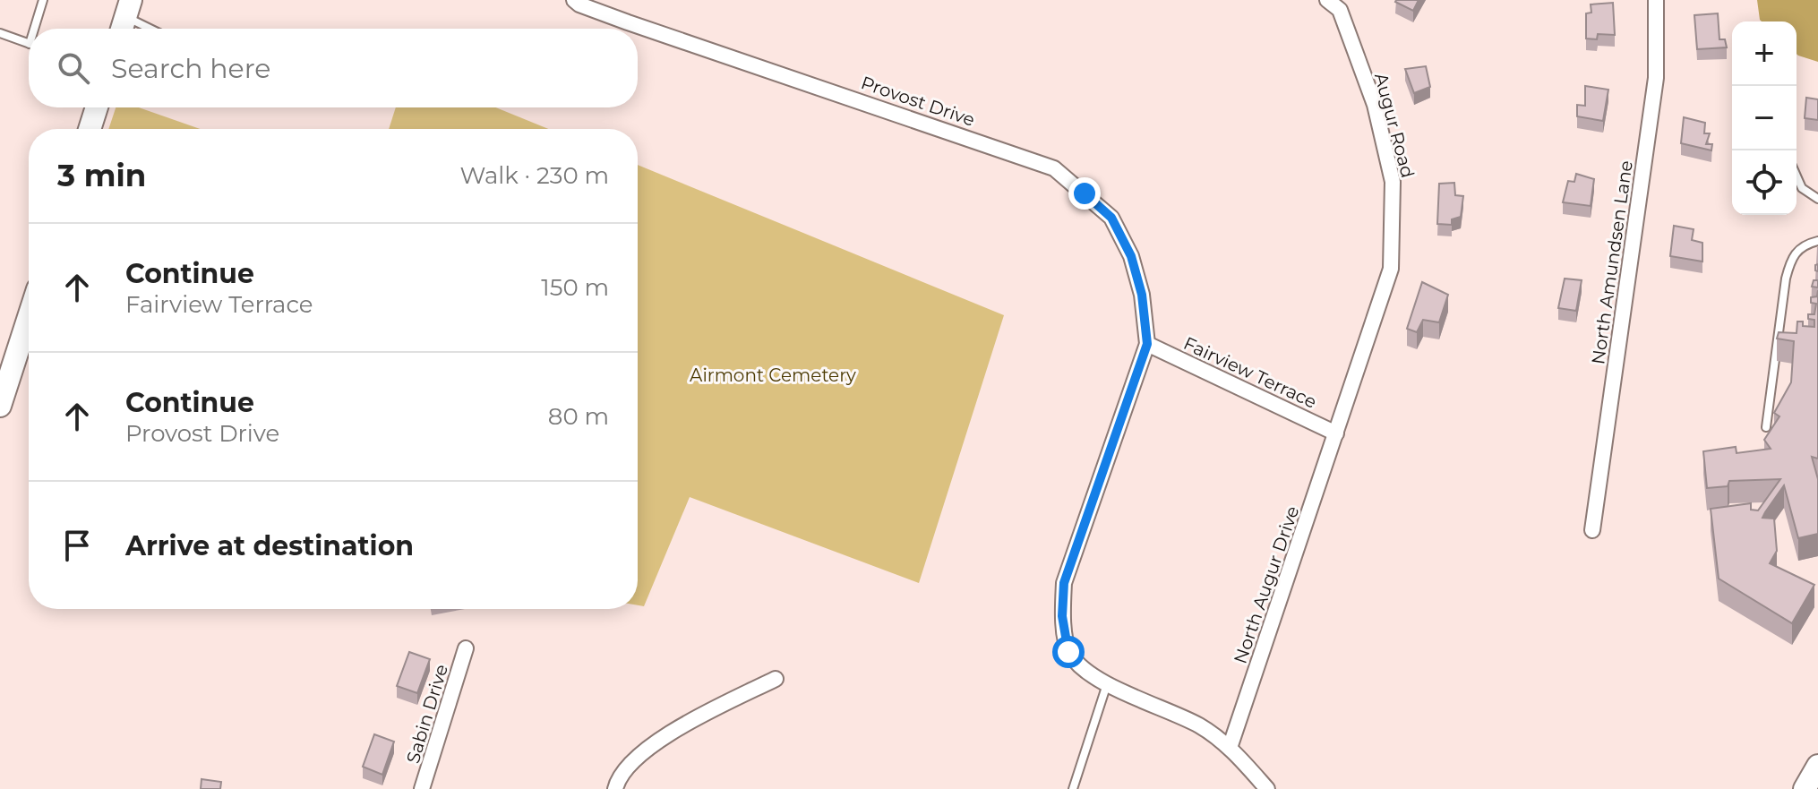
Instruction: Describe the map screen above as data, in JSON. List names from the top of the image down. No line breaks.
{"streets":{"street":["Provost Drive","Augur Road","North Amundsen Lane","Fairview Terrace","North Augur Drive","Sabin Drive"]},"crossings":[["Provost Drive","Fairview Terrace"],["Augur Road","Fairview Terrace"],["Augur Road","North Augur Drive"],["Fairview Terrace","North Augur Drive"]],"parks":["Airmont Cemetery"],"page":{"map_buttons":["+","−"],"search":"Search here","heading":["3 min","Walk · 230 m"],"list":[["Continue","Fairview Terrace","150 m"],["Continue","Provost Drive","80 m"],"Arrive at destination"]}}
